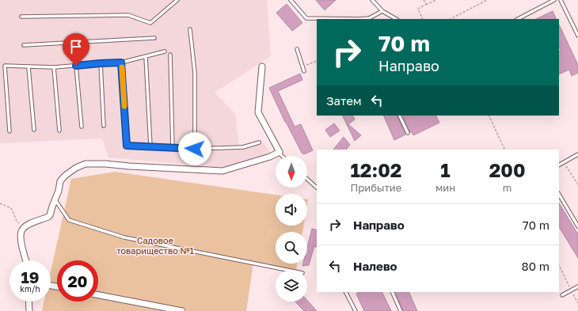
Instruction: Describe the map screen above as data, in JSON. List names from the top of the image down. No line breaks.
{"parks":["Садовое товарищество №1"],"north":"bottom","page":{"turn":["70 m","Направо"],"then":"Затем","eta":["12:02","Прибытие","1","мин","200","m"],"list":[{"name":"Направо","value":"70 m"},{"name":"Налево","value":"80 m"}],"speed":"19 km/h","limit":"20"}}
